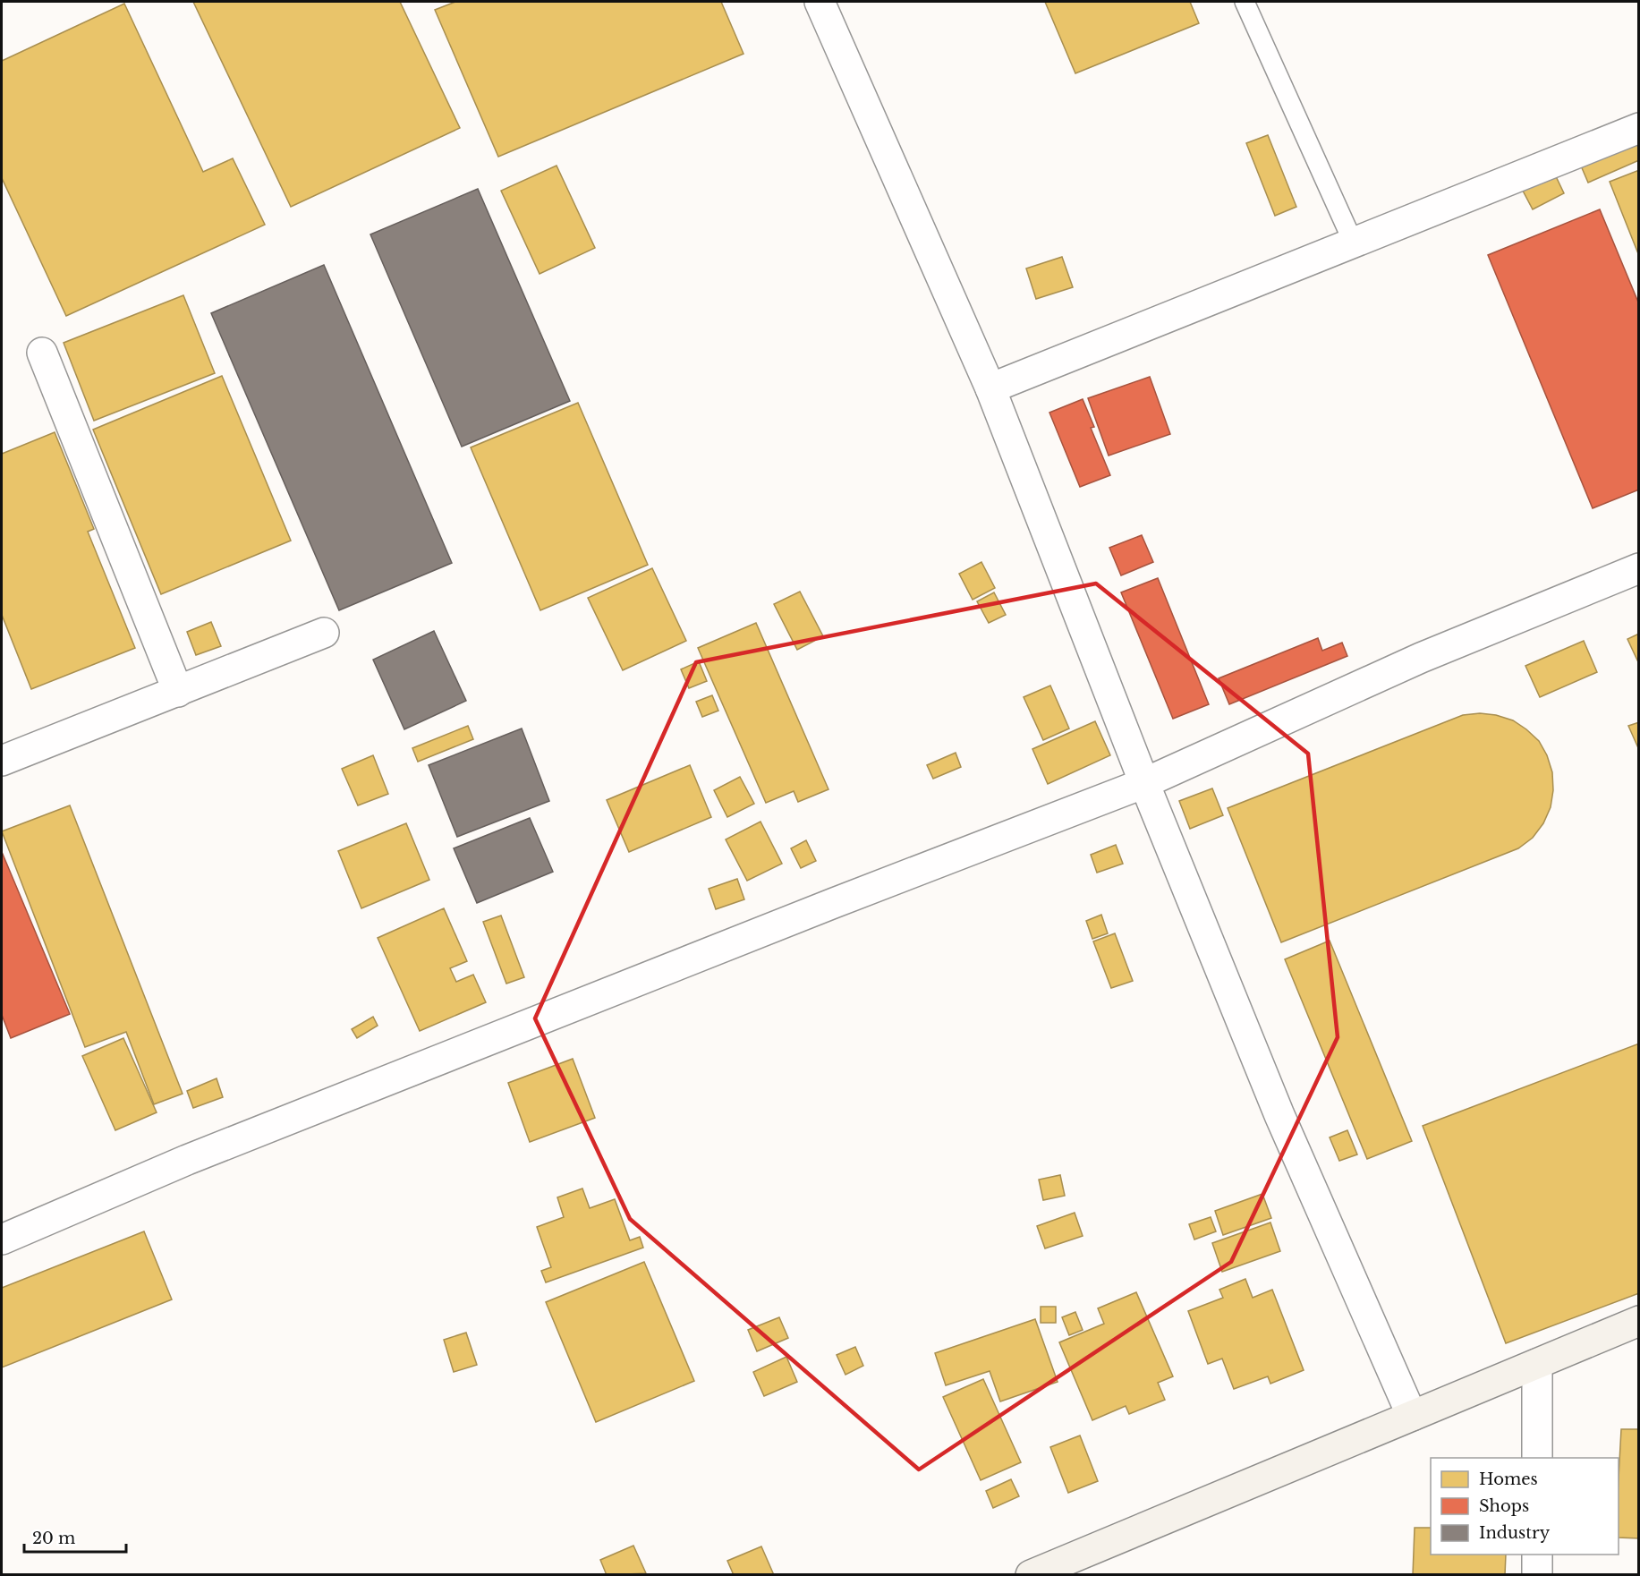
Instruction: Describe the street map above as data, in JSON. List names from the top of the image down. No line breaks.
{"legend":["Homes","Shops","Industry"],"scale_bar":"20 m"}
